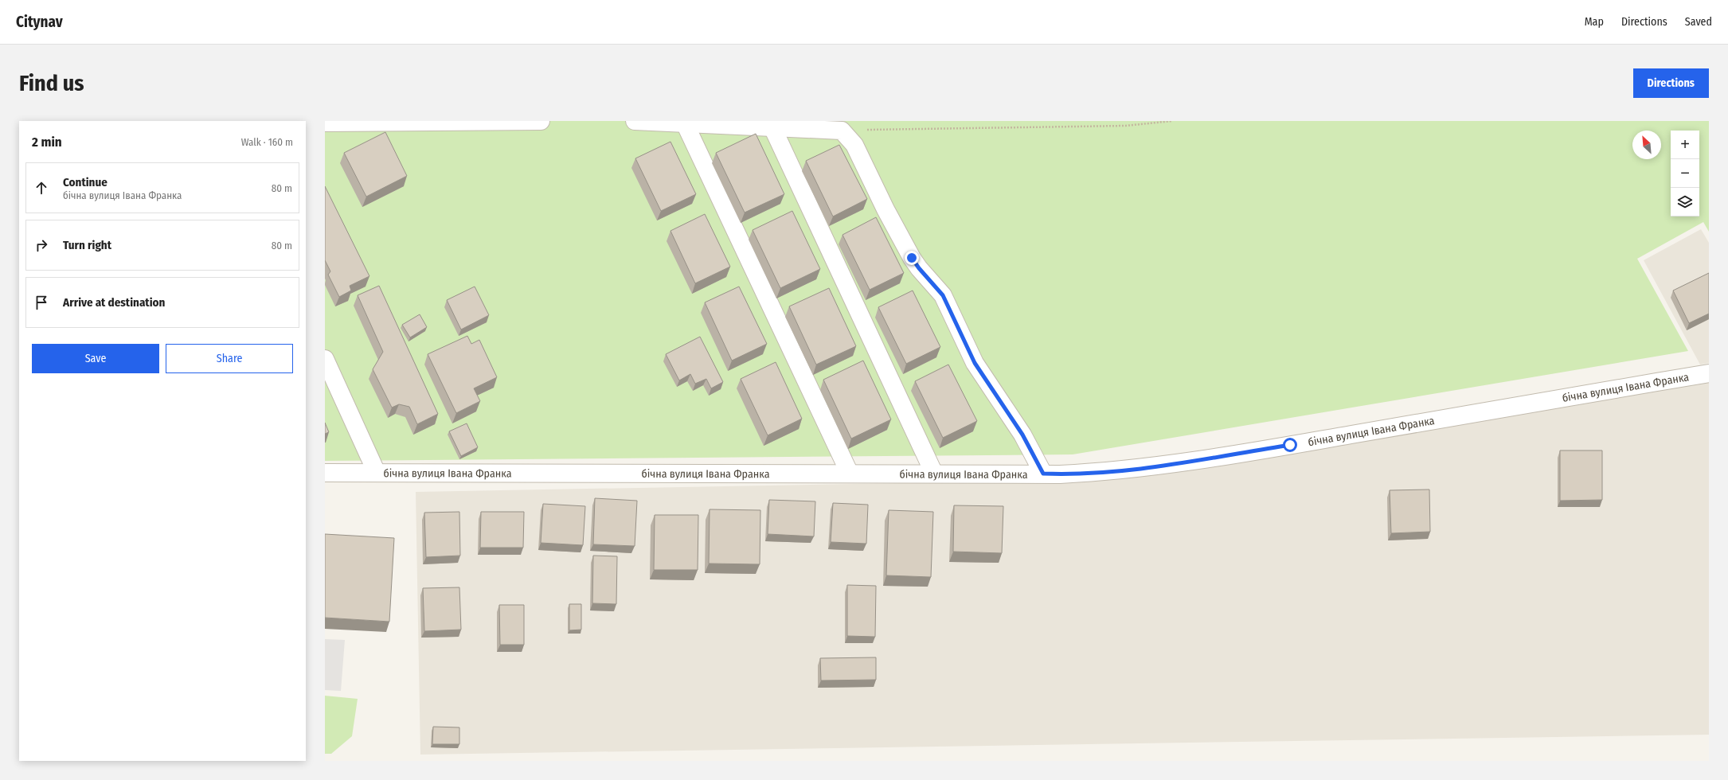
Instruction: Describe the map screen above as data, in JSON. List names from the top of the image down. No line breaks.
{"streets":{"street":["бічна вулиця Івана Франка"]},"north":"top left","page":{"header":"Citynav","nav":["Map","Directions","Saved"],"buttons":["Directions",["Save","Share"]],"title":"Find us","heading":["2 min","Walk · 160 m"],"map_buttons":["+","−"],"list":[["Continue","бічна вулиця Івана Франка","80 m"],["Turn right","80 m"],"Arrive at destination"]}}
